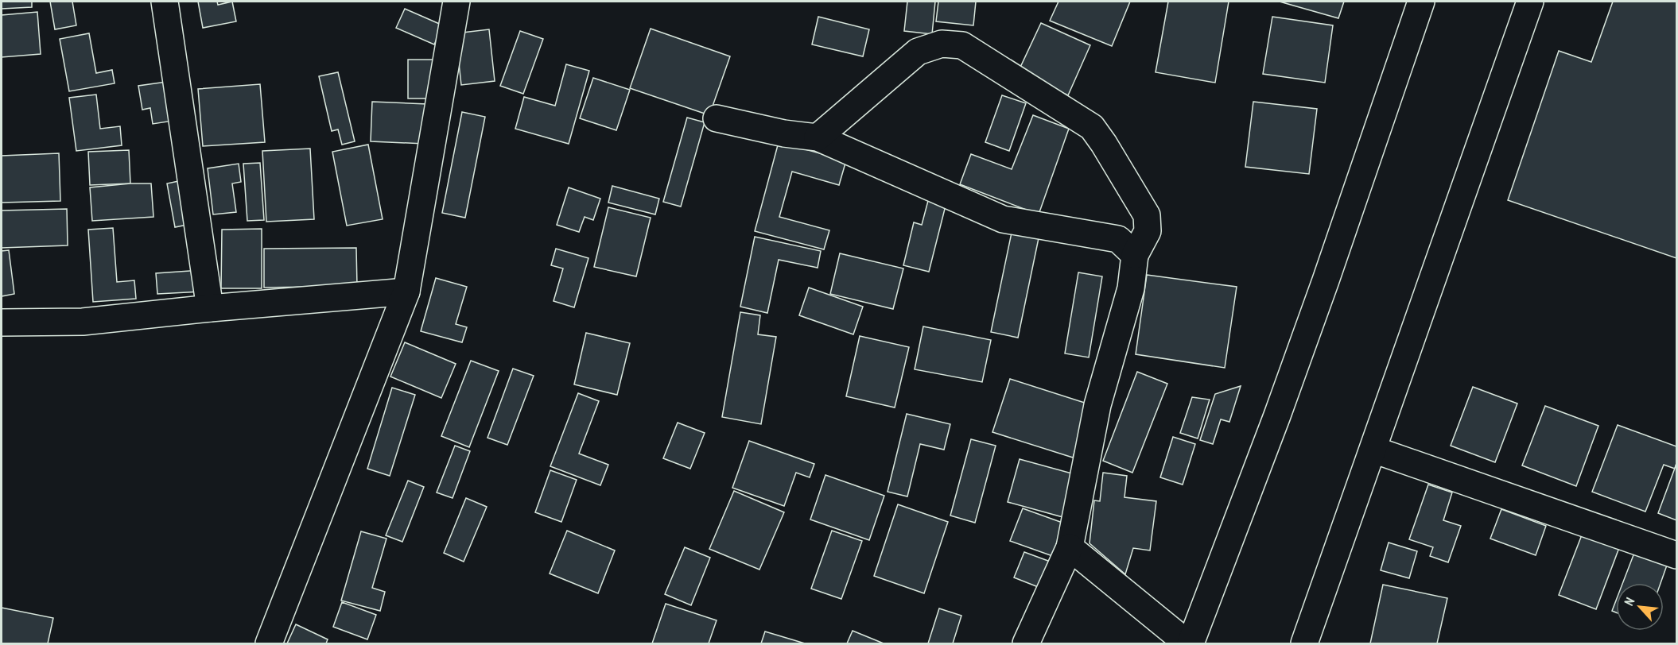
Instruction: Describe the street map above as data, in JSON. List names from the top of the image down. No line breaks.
{"north":"top left"}
